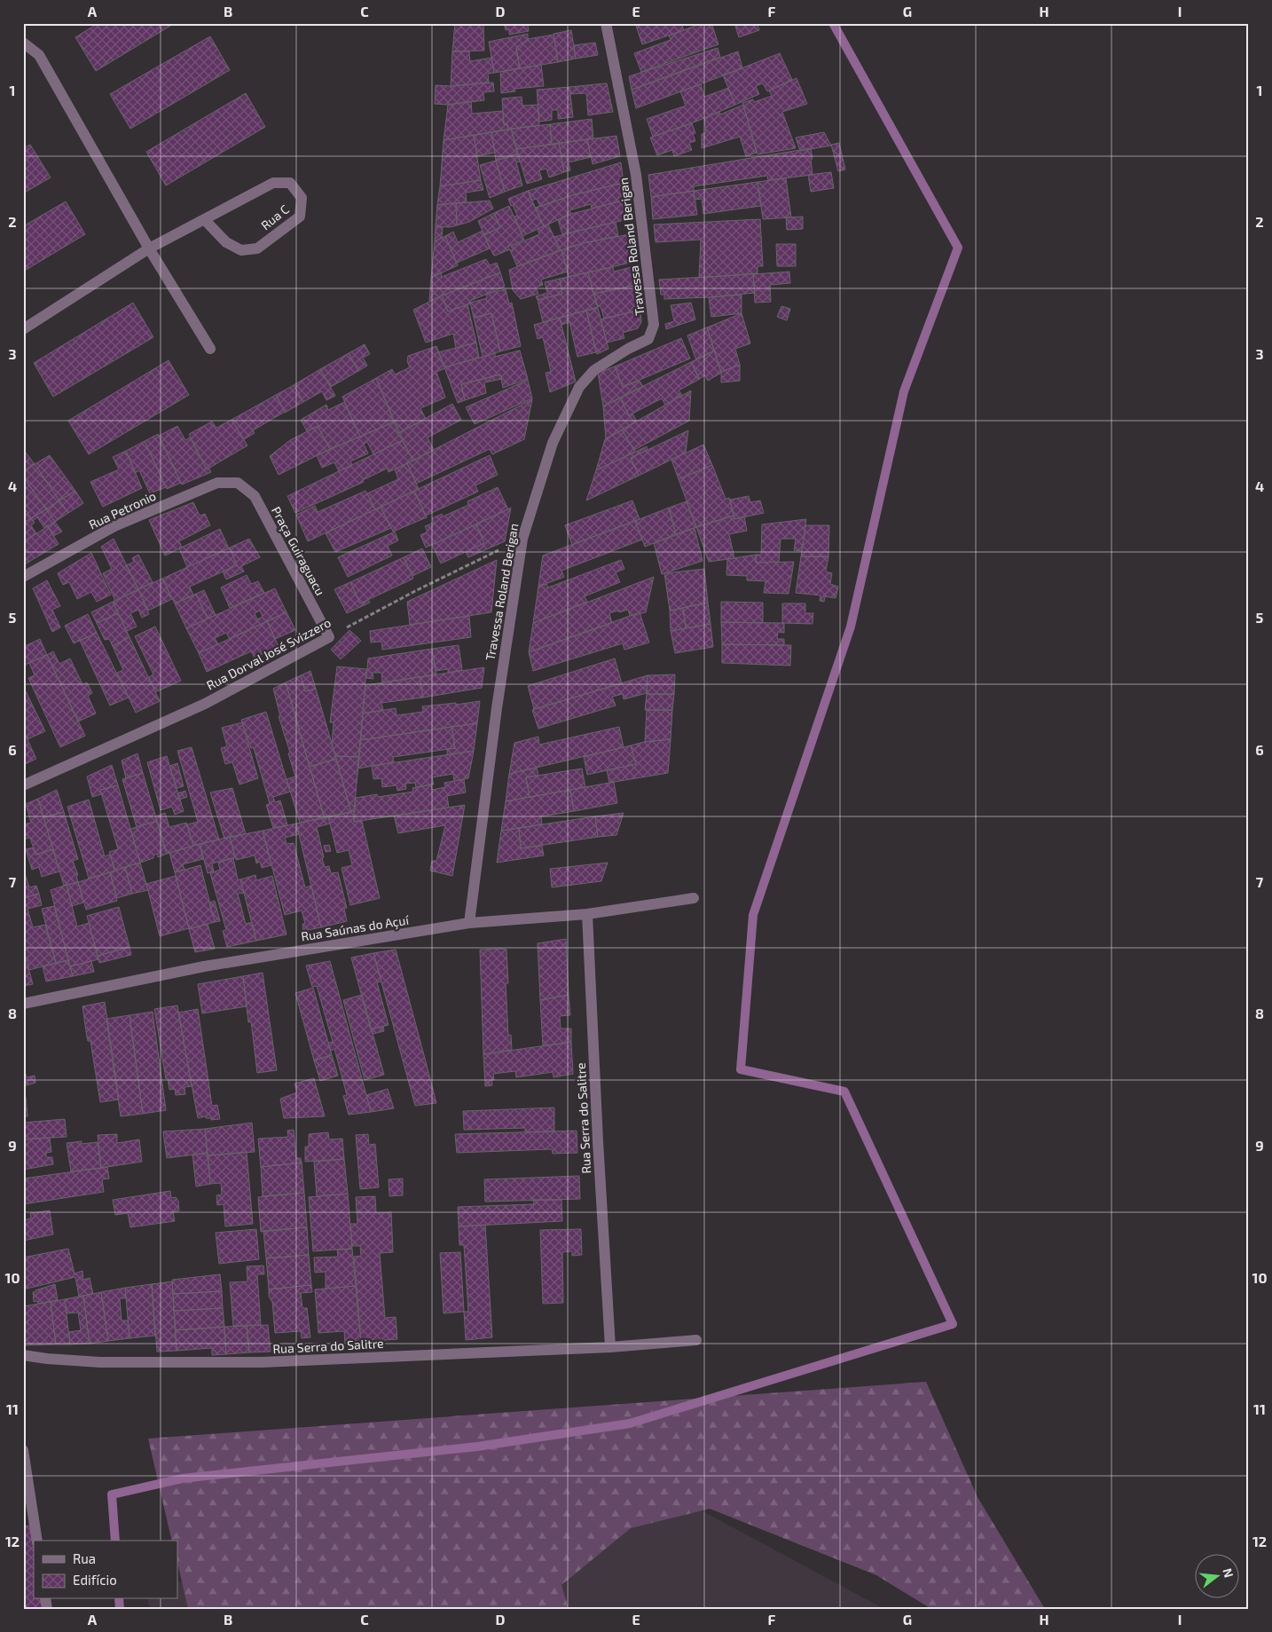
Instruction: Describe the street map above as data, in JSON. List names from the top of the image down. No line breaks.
{"streets":{"street":["Rua C","Travessa Roland Berigan","Rua Petronio","Praça Guiraguacu","Rua Dorval José Svizzero","Rua Saúnas do Açuí","Rua Serra do Salitre"]},"crossings":[["Travessa Roland Berigan","Rua Dorval José Svizzero"],["Travessa Roland Berigan","Rua Saúnas do Açuí"],["Rua Petronio","Praça Guiraguacu"],["Praça Guiraguacu","Rua Dorval José Svizzero"],["Rua Saúnas do Açuí","Rua Serra do Salitre"]],"legend":["Rua","Edifício"],"north":"right","grid":{"columns":["A","B","C","D","E","F","G","H","I"],"rows":["1","2","3","4","5","6","7","8","9","10","11","12"]}}
